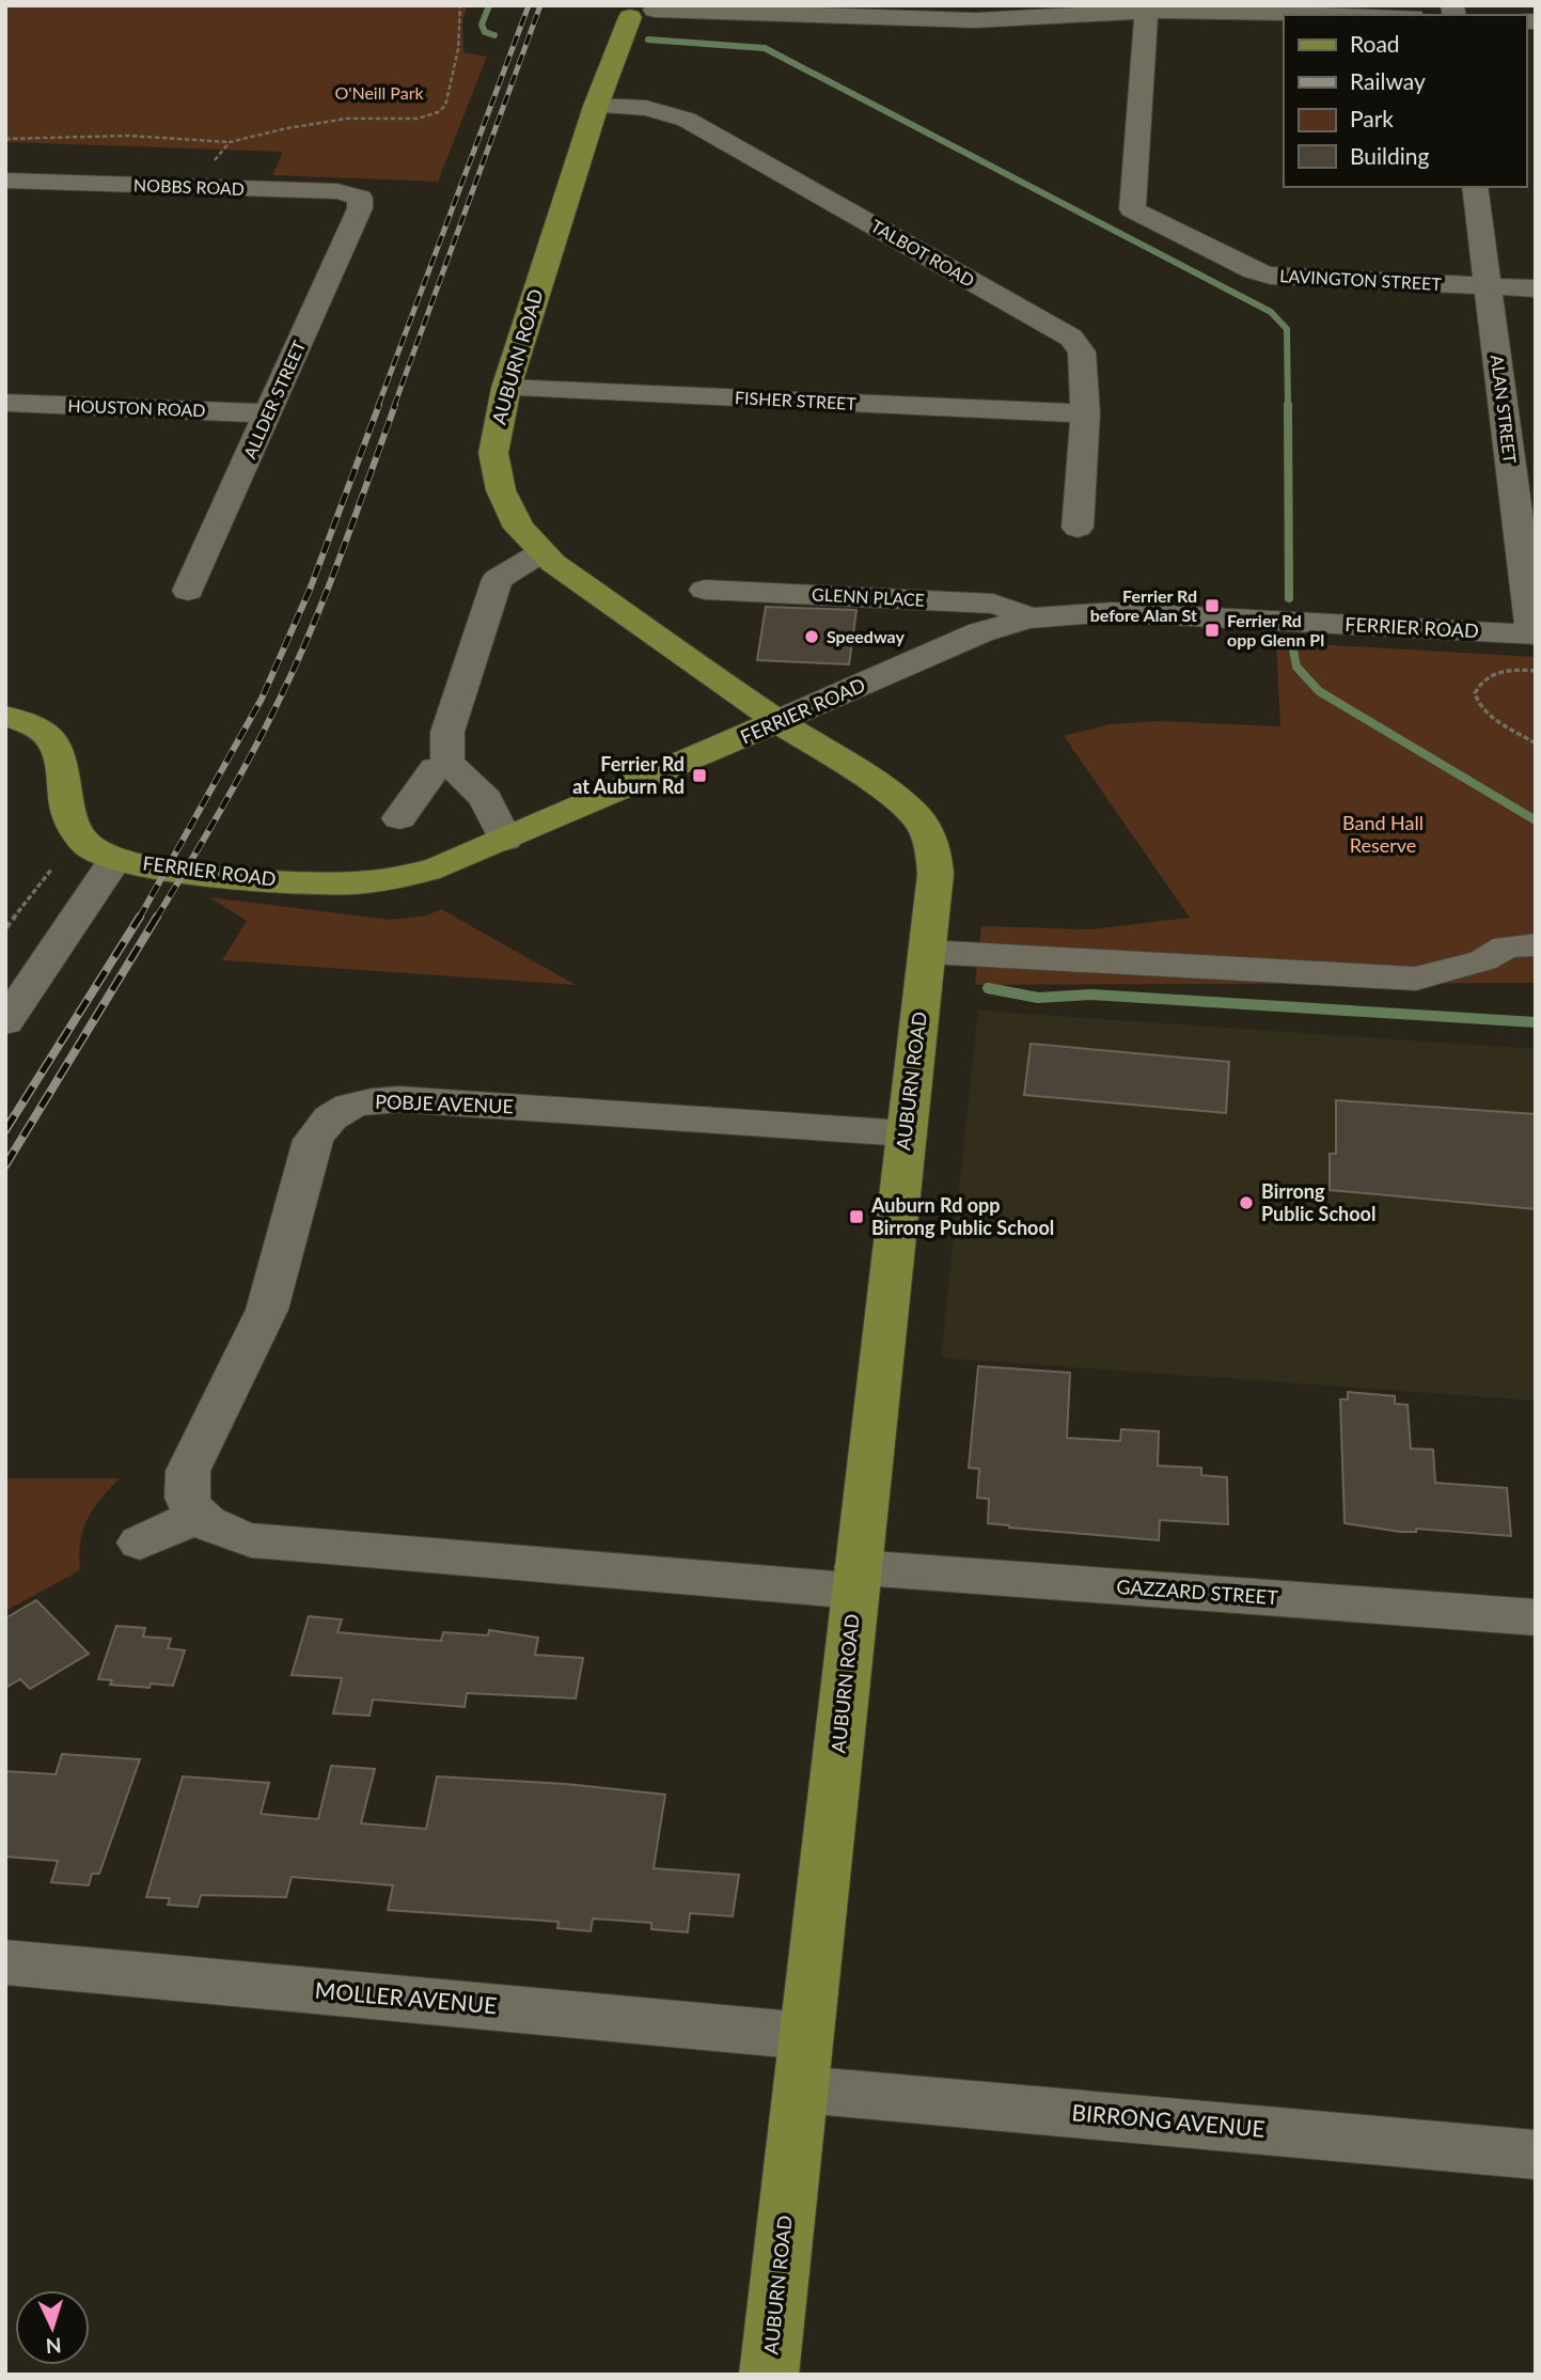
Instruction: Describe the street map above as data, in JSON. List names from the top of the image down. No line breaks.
{"streets":{"main road":["AUBURN ROAD","FERRIER ROAD"],"street":["NOBBS ROAD","TALBOT ROAD","LAVINGTON STREET","ALLDER STREET","FISHER STREET","HOUSTON ROAD","ALAN STREET","GLENN PLACE","POBJE AVENUE","GAZZARD STREET","MOLLER AVENUE","BIRRONG AVENUE"]},"crossings":[["NOBBS ROAD","ALLDER STREET"],["TALBOT ROAD","AUBURN ROAD"],["TALBOT ROAD","FISHER STREET"],["LAVINGTON STREET","ALAN STREET"],["AUBURN ROAD","FISHER STREET"],["AUBURN ROAD","FERRIER ROAD"],["AUBURN ROAD","POBJE AVENUE"],["AUBURN ROAD","GAZZARD STREET"],["AUBURN ROAD","MOLLER AVENUE"],["AUBURN ROAD","BIRRONG AVENUE"],["ALLDER STREET","HOUSTON ROAD"],["ALAN STREET","FERRIER ROAD"],["GLENN PLACE","FERRIER ROAD"]],"parks":["O'Neill Park","Band Hall Reserve"],"places":{"transit":["Ferrier Rd before Alan St","Ferrier Rd opp Glenn Pl","Ferrier Rd at Auburn Rd","Auburn Rd opp Birrong Public School"],"other":["Speedway","Birrong Public School"]},"legend":["Road","Railway","Park","Building"],"north":"bottom"}
